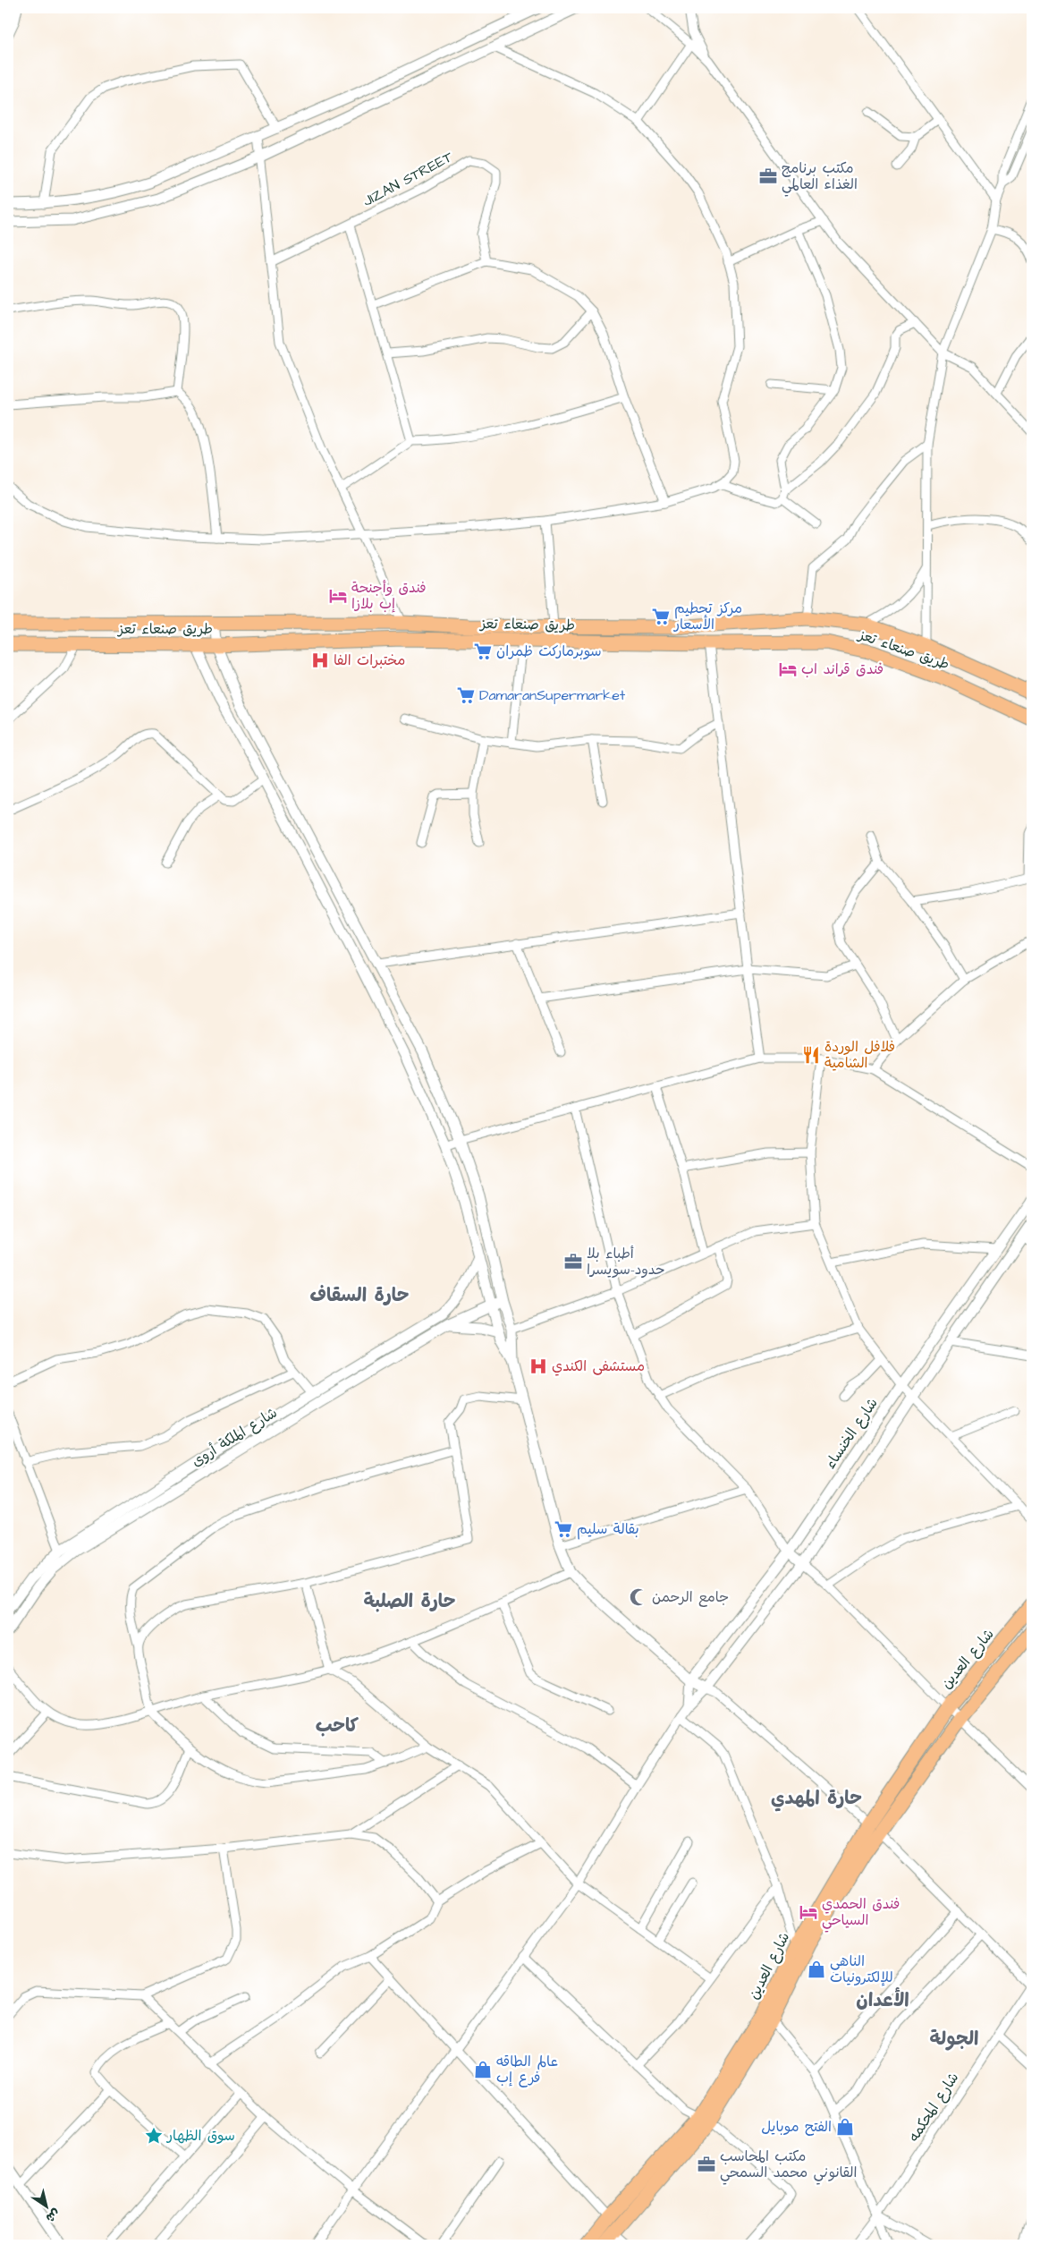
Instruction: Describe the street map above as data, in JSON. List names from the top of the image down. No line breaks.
{"streets":{"main road":["طريق صنعاء تعز","شارع العدين"],"street":["JIZAN STREET","شارع الخنساء","شارع الملكة أروى","شارع المحكمه"]},"districts":["حارة السقاف","حارة الصلبة","كاحب","حارة المهدي","الأعدان","الجولة"],"places":{"office":["مكتب برنامج الغذاء العالمي","أطباء بلا حدود-سويسرا","مكتب المحاسب القانوني محمد السمحي"],"hotel":["فندق وأجنحة إب بلازا","فندق قراند اب","فندق الحمدي السياحي"],"supermarket":["مركز تحطيم الأسعار","سوبرماركت ظمران","DamaranSupermarket","بقالة سليم"],"hospital":["مختبرات الفا","مستشفى الكندي"],"restaurant":["فلافل الوردة الشامية"],"mosque":["جامع الرحمن"],"shop":["الناهي للإلكترونيات","عالم الطاقه فرع إب","الفتح موبايل"],"place":["سوق الظهار"]},"north":"bottom right"}
